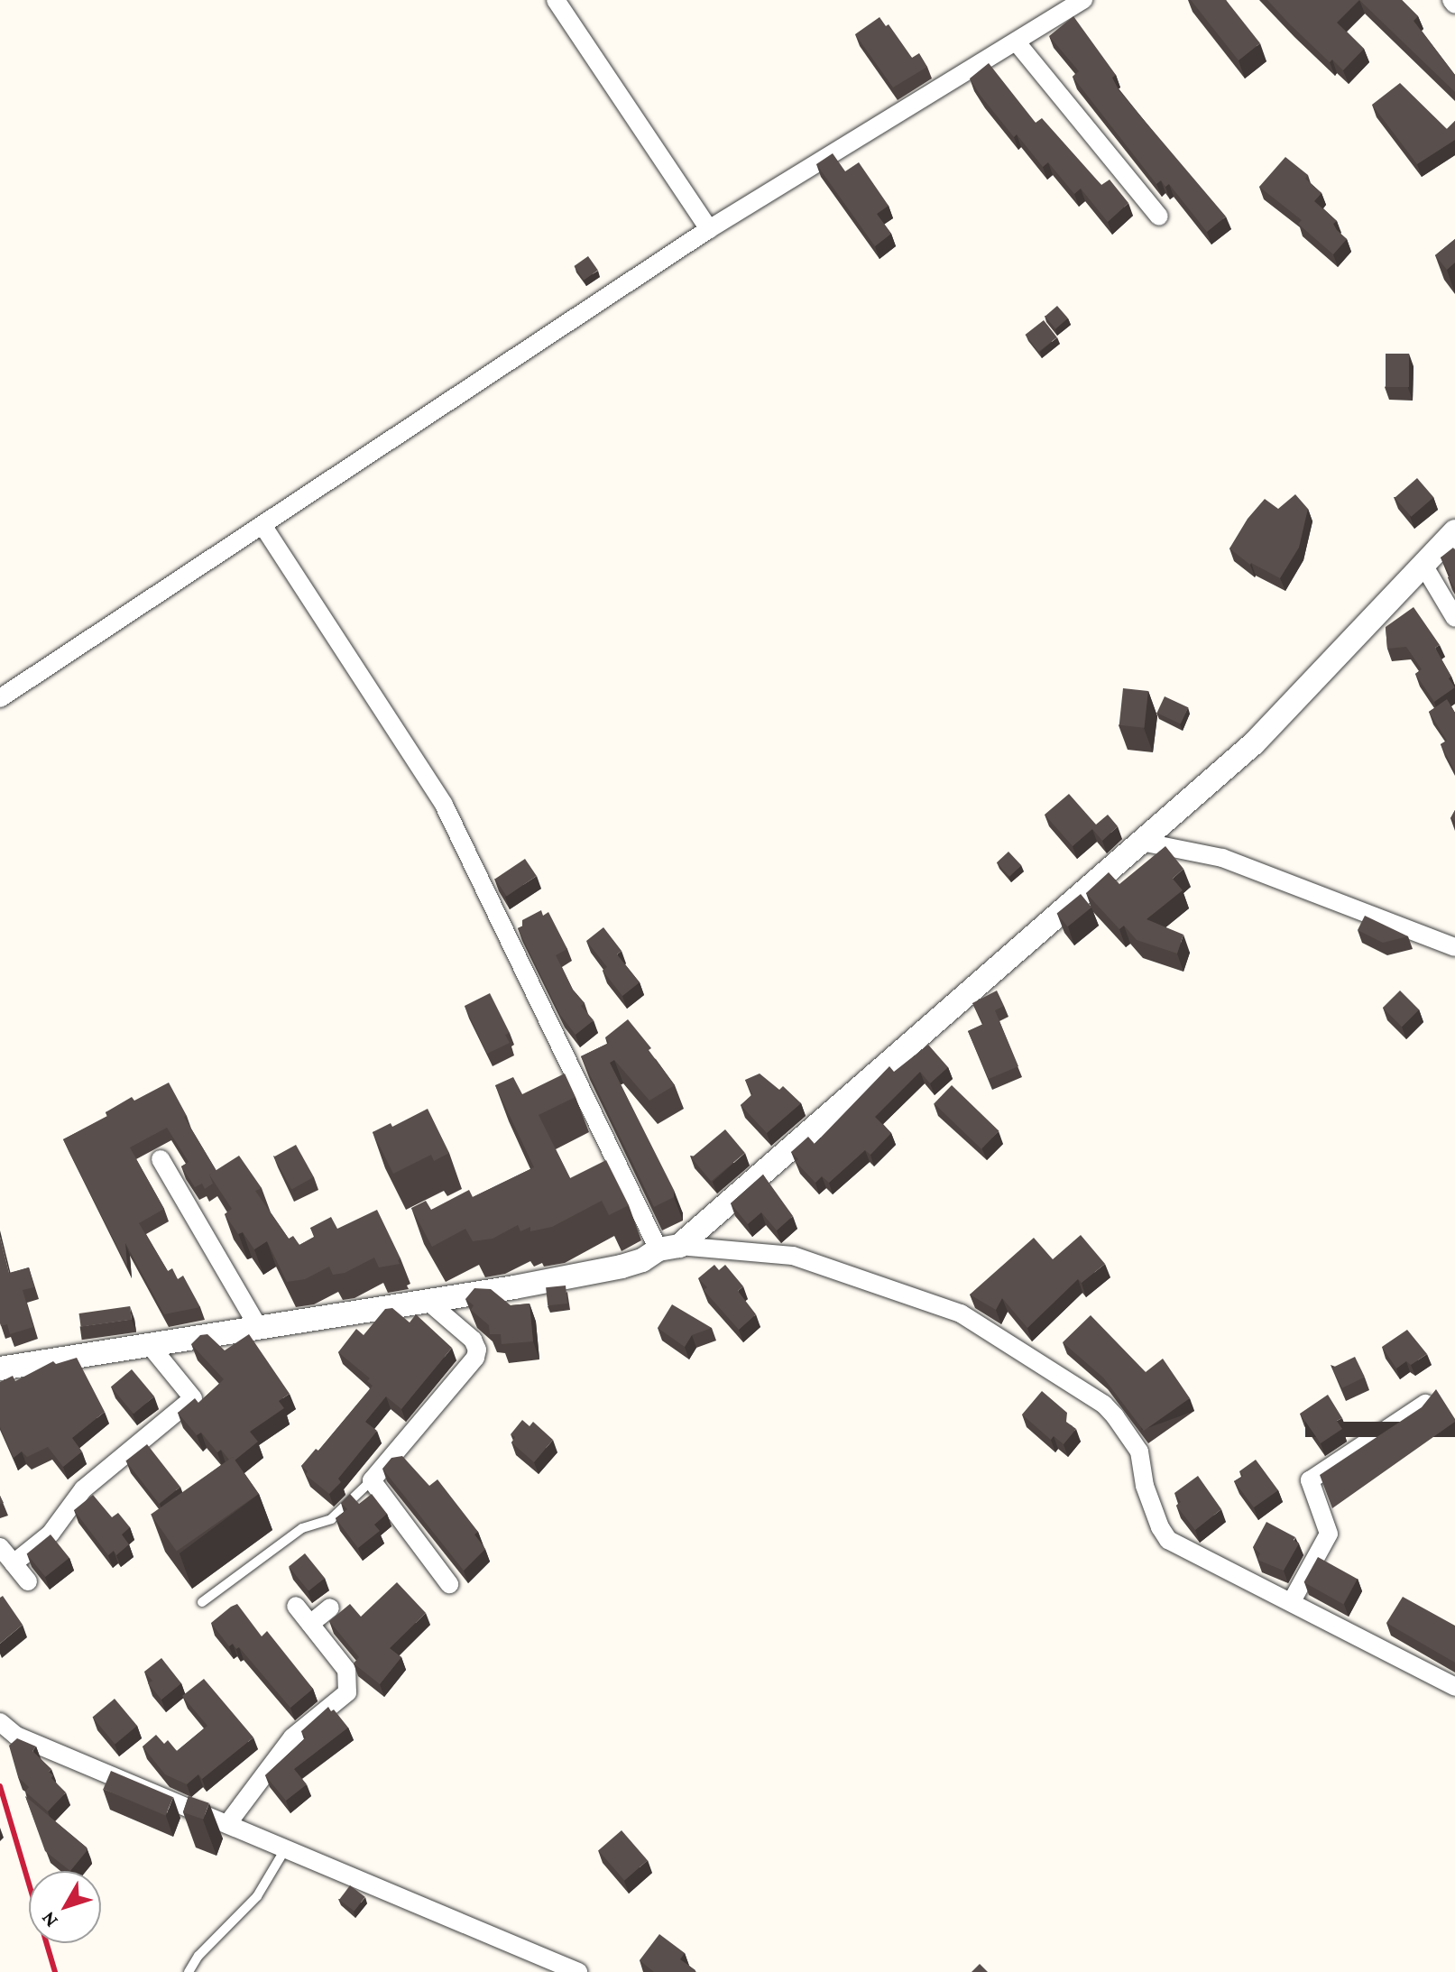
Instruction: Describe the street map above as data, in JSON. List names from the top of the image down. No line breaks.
{"north":"bottom left"}
